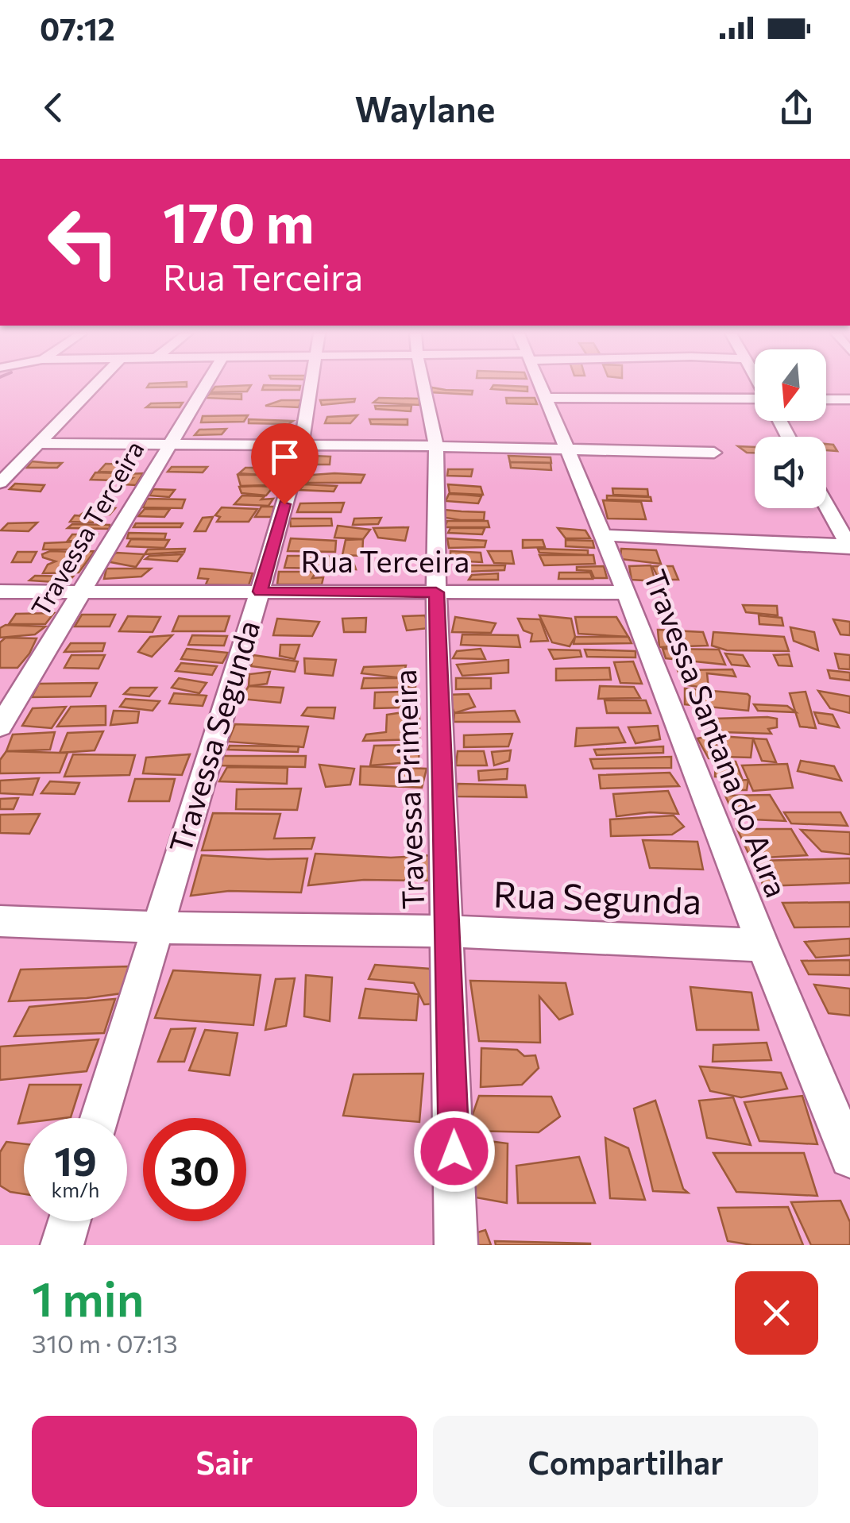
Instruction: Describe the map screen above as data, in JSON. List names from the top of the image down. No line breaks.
{"streets":{"street":["Travessa Terceira","Rua Terceira","Travessa Santana do Aura","Travessa Segunda","Travessa Primeira","Rua Segunda"]},"crossings":[["Travessa Terceira","Rua Terceira"],["Rua Terceira","Travessa Santana do Aura"],["Rua Terceira","Travessa Segunda"],["Rua Terceira","Travessa Primeira"],["Travessa Santana do Aura","Rua Segunda"],["Travessa Segunda","Rua Segunda"],["Travessa Primeira","Rua Segunda"]],"north":"bottom","page":{"status":"07:12","header":"Waylane","turn":["170 m","Rua Terceira"],"speed":"19 km/h","limit":"30","heading":["1 min","310 m · 07:13"],"buttons":["Sair","Compartilhar"]}}
